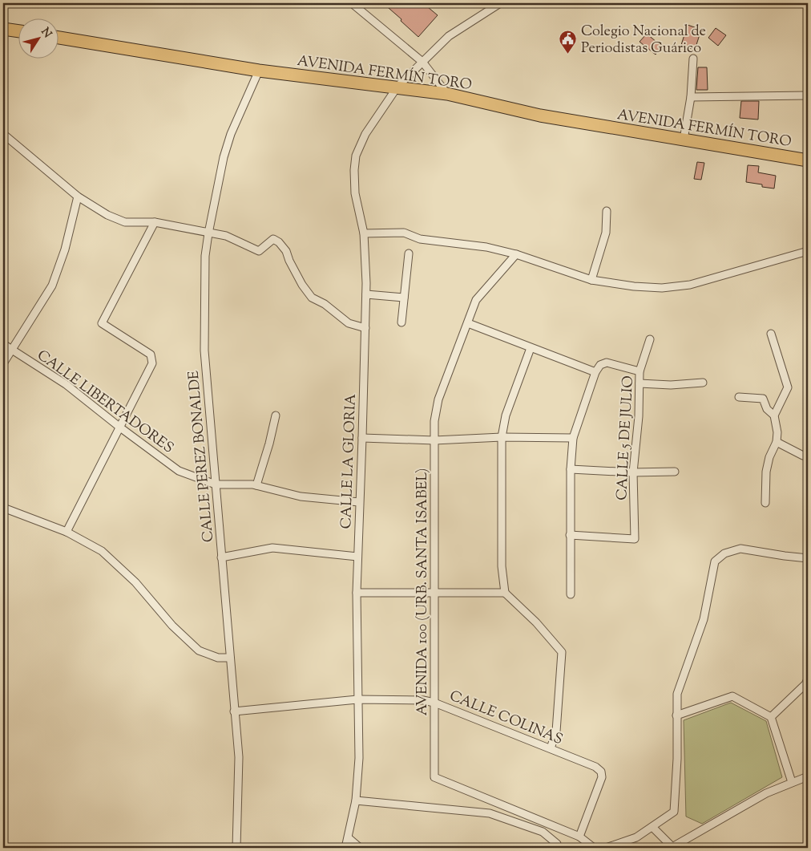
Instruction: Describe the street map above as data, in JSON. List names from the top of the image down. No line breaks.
{"streets":{"highway":["AVENIDA FERMÍN TORO"],"street":["CALLE LIBERTADORES","CALLE 5 DE JULIO","CALLE PEREZ BONALDE","CALLE LA GLORIA","AVENIDA 100 (URB. SANTA ISABEL)","CALLE COLINAS"]},"crossings":[["AVENIDA FERMÍN TORO","CALLE PEREZ BONALDE"],["AVENIDA FERMÍN TORO","CALLE LA GLORIA"],["CALLE LIBERTADORES","CALLE PEREZ BONALDE"],["CALLE LIBERTADORES","CALLE LA GLORIA"],["CALLE PEREZ BONALDE","CALLE COLINAS"],["CALLE LA GLORIA","CALLE COLINAS"],["AVENIDA 100 (URB. SANTA ISABEL)","CALLE COLINAS"]],"places":{"public building":["Colegio Nacional de Periodistas Guárico"]},"north":"top right"}
